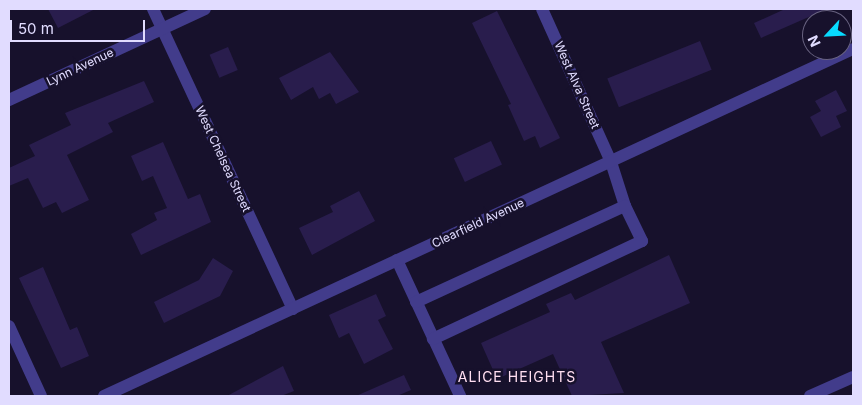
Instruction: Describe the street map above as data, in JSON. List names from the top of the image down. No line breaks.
{"streets":{"street":["Lynn Avenue","West Alva Street","West Chelsea Street","Clearfield Avenue"]},"crossings":[["Lynn Avenue","West Chelsea Street"],["West Alva Street","Clearfield Avenue"],["West Chelsea Street","Clearfield Avenue"]],"districts":["ALICE HEIGHTS"],"scale_bar":"50 m","north":"bottom left"}
